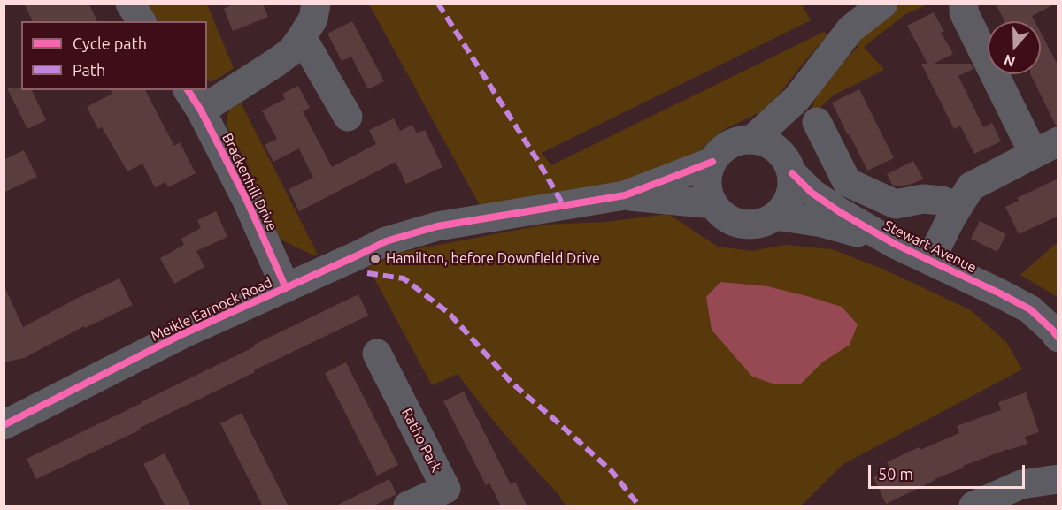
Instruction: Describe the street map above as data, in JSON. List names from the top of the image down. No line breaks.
{"streets":{"street":["Brackenhill Drive","Stewart Avenue","Meikle Earnock Road","Ratho Park"]},"crossings":[["Brackenhill Drive","Meikle Earnock Road"],["Stewart Avenue","Meikle Earnock Road"]],"places":["Hamilton, before Downfield Drive"],"legend":["Cycle path","Path"],"scale_bar":"50 m","north":"bottom"}
